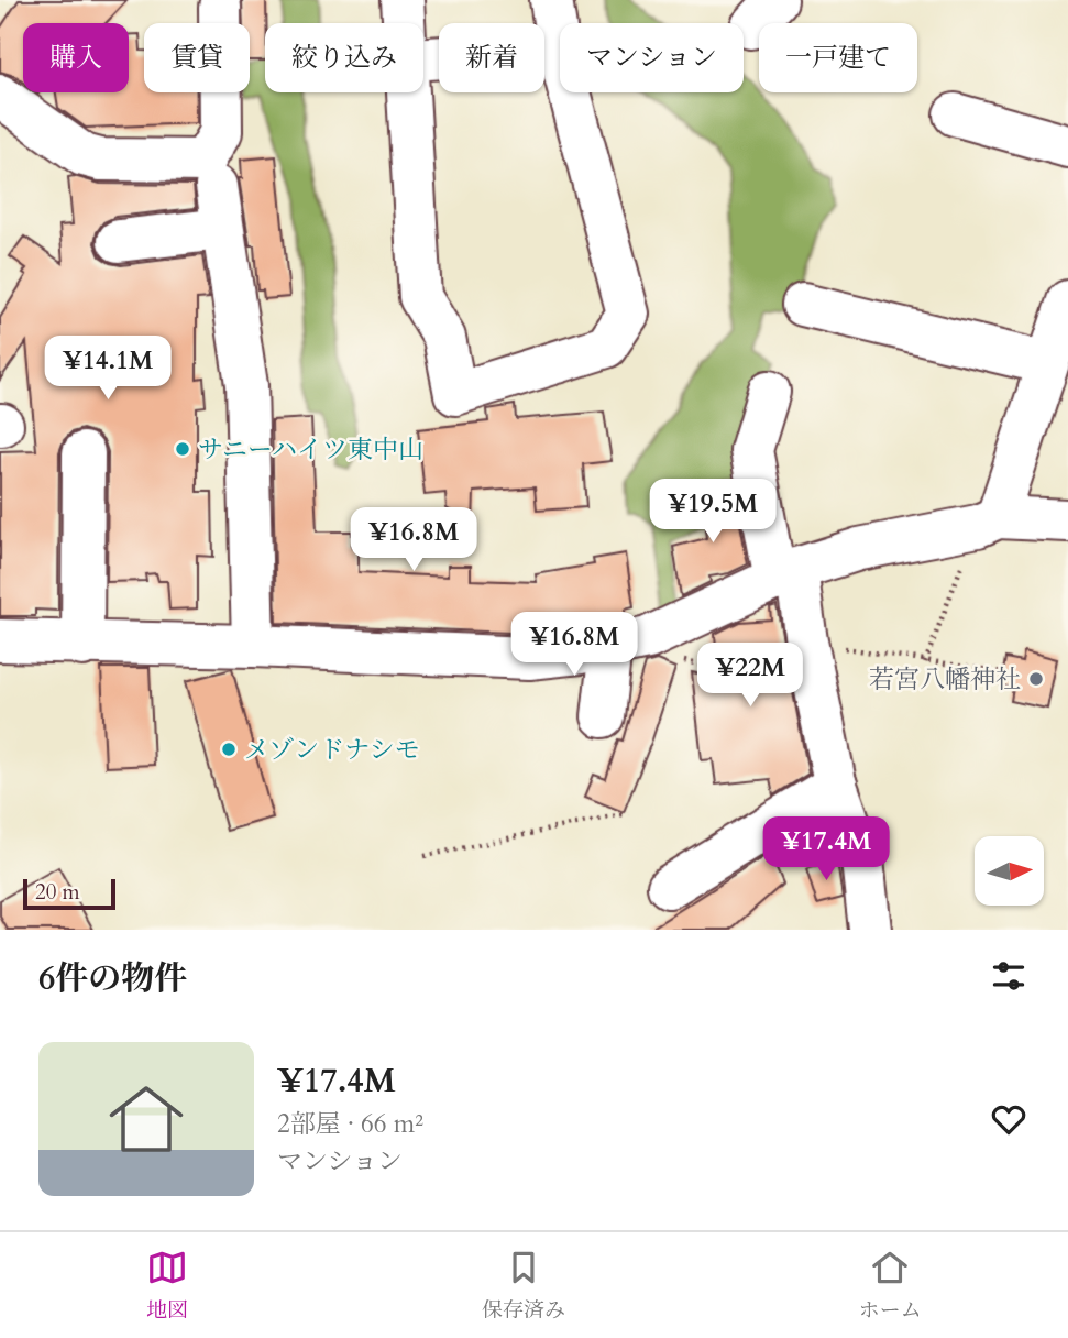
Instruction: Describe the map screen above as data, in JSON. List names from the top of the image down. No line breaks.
{"places":["サニーハイツ東中山","若宮八幡神社","メゾンドナシモ"],"scale_bar":"20 m","north":"right","page":{"chip":["購入","賃貸","絞り込み","新着","マンション","一戸建て"],"price":["¥14.1M","¥19.5M","¥16.8M","¥16.8M","¥22M","¥17.4M"],"scale":"20 m","heading":"6件の物件","list":[{"name":"¥17.4M","note":"2部屋 · 66 m² · マンション"}],"tabs":["地図","保存済み","ホーム"]}}
